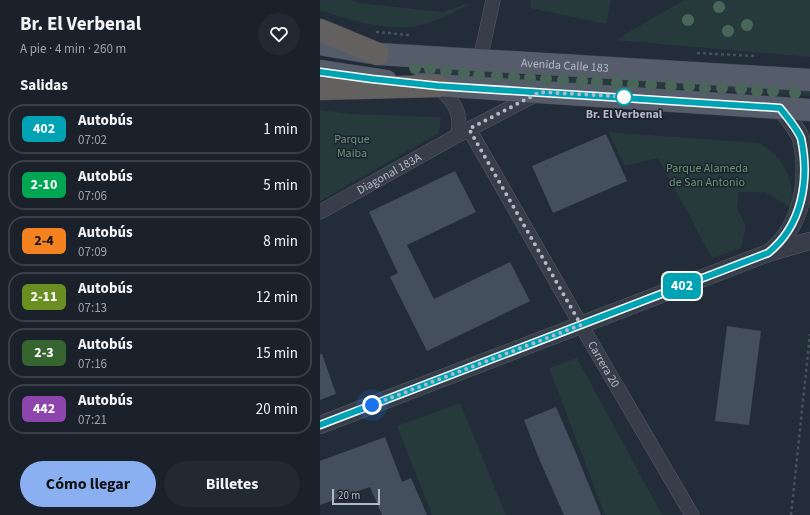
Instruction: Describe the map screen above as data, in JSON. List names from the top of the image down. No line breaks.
{"streets":{"main road":["Avenida Calle 183"],"street":["Diagonal 183A","Carrera 20"]},"crossings":[["Diagonal 183A","Carrera 20"]],"parks":["Parque Maiba","Parque Alameda de San Antonio"],"places":["Br. El Verbenal"],"lines":["bus line 402"],"scale_bar":"20 m","page":{"heading":[["Br. El Verbenal","A pie · 4 min · 260 m"],"Salidas"],"on_map":"402","list":[{"mark":"402","name":"Autobús","note":"07:02","value":"1 min"},{"mark":"2-10","name":"Autobús","note":"07:06","value":"5 min"},{"mark":"2-4","name":"Autobús","note":"07:09","value":"8 min"},{"mark":"2-11","name":"Autobús","note":"07:13","value":"12 min"},{"mark":"2-3","name":"Autobús","note":"07:16","value":"15 min"},{"mark":"442","name":"Autobús","note":"07:21","value":"20 min"}],"buttons":["Cómo llegar","Billetes"],"scale":"20 m"}}
